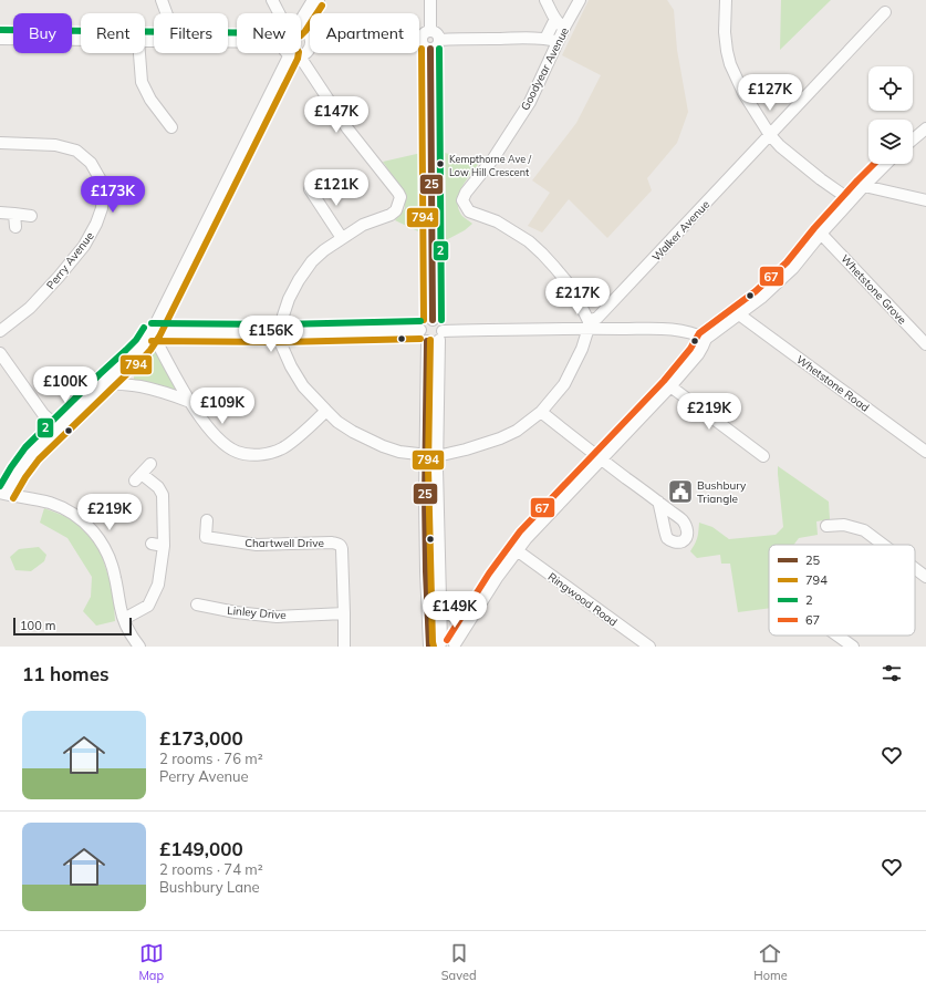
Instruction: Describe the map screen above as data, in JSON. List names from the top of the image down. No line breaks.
{"streets":{"street":["Goodyear Avenue","Walker Avenue","Perry Avenue","Whetstone Grove","Whetstone Road","Chartwell Drive","Ringwood Road","Linley Drive"]},"crossings":[["Goodyear Avenue","Walker Avenue"],["Chartwell Drive","Linley Drive"]],"places":{"other":["Kempthorne Ave / Low Hill Crescent"],"public building":["Bushbury Triangle"]},"lines":["transit line 794","transit line 2","transit line 25","transit line 67"],"legend":["25","794","2","67"],"scale_bar":"100 m","page":{"chip":["Buy","Rent","Filters","New","Apartment"],"price":["£127K","£147K","£121K","£173K","£217K","£156K","£100K","£109K","£219K","£219K","£149K"],"scale":"100 m","heading":"11 homes","list":[{"name":"£173,000","note":"2 rooms · 76 m² · Perry Avenue"},{"name":"£149,000","note":"2 rooms · 74 m² · Bushbury Lane"}],"tabs":["Map","Saved","Home"]}}
